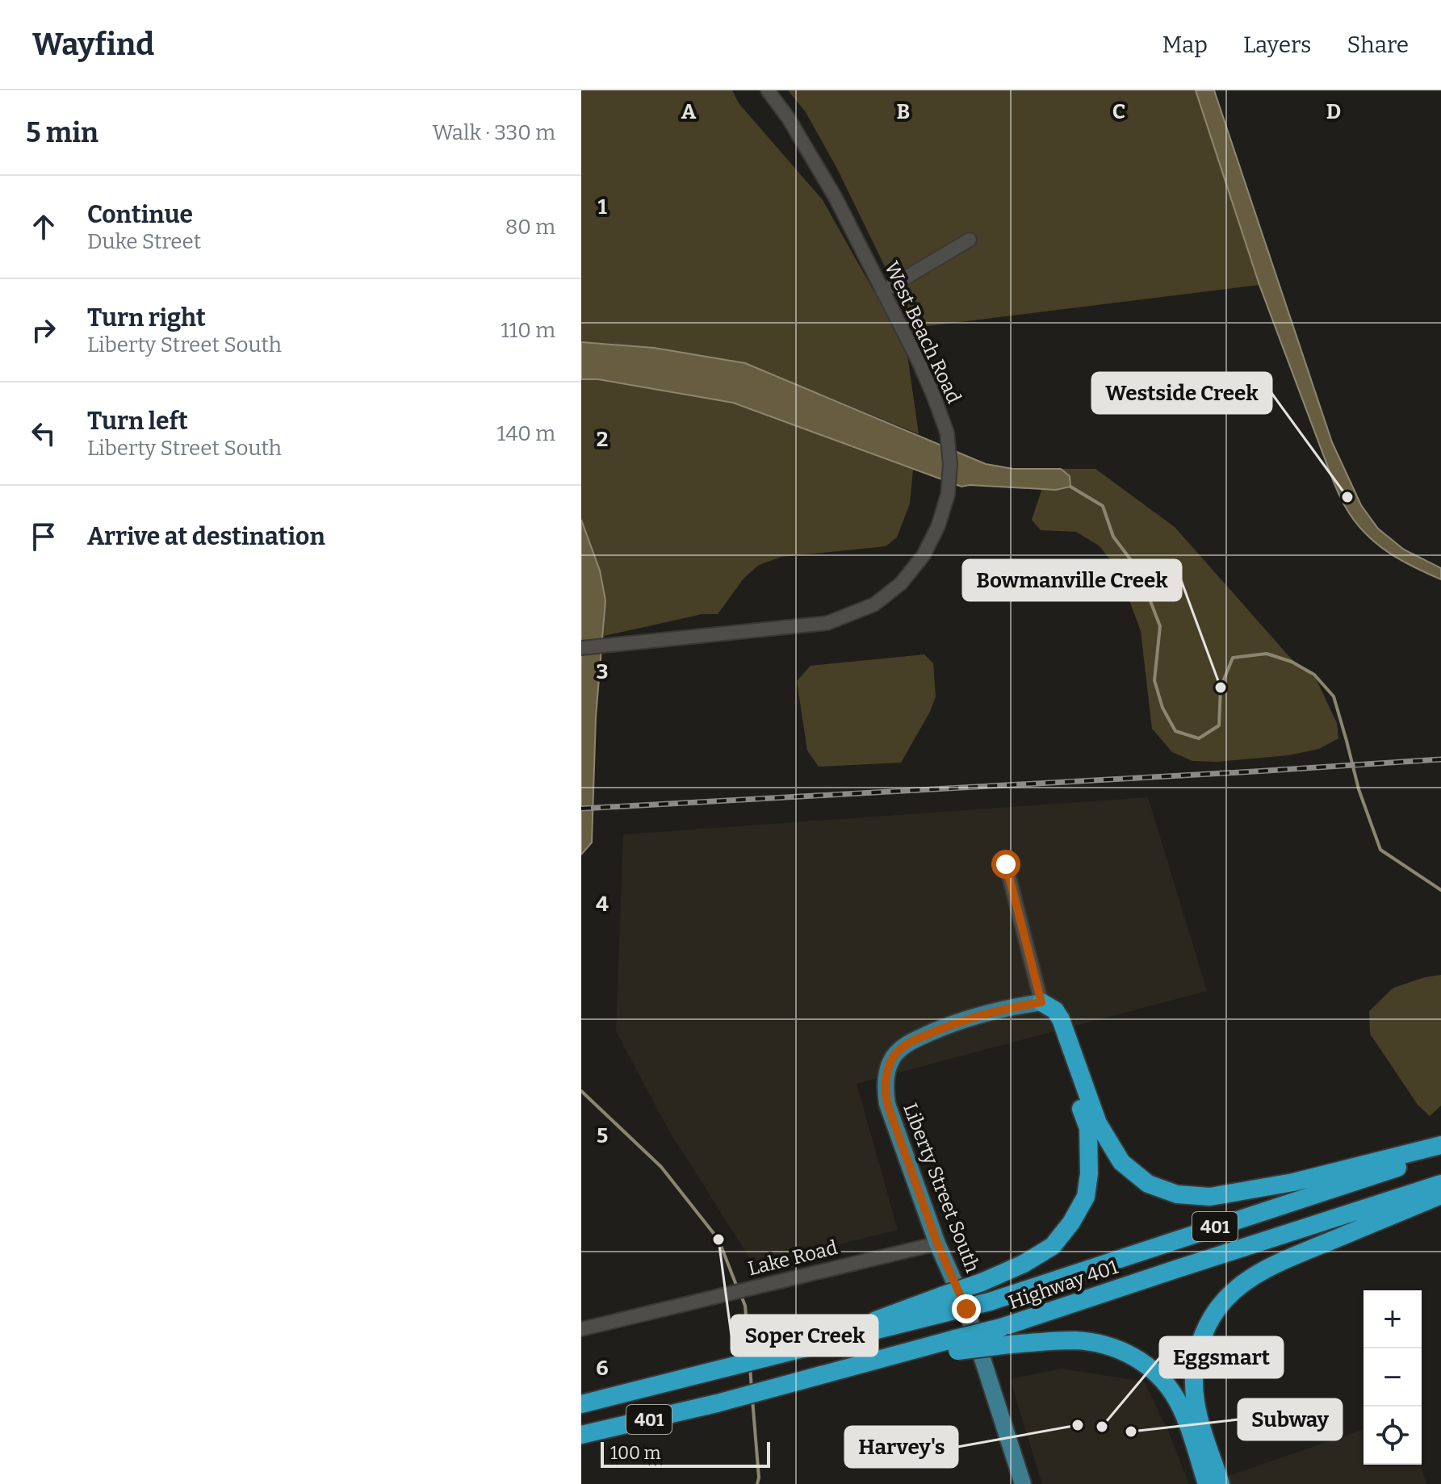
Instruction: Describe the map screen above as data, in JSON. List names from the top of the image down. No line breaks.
{"streets":{"highway":["401","Highway 401"],"main road":["Liberty Street South"],"street":["West Beach Road","Lake Road"]},"crossings":[["Liberty Street South","Lake Road"],["401","Highway 401"]],"places":["Westside Creek","Bowmanville Creek","Soper Creek","Harvey's","Eggsmart","Subway"],"scale_bar":"100 m","page":{"header":"Wayfind","nav":["Map","Layers","Share"],"heading":["5 min","Walk · 330 m"],"list":[["Continue","Duke Street","80 m"],["Turn right","Liberty Street South","110 m"],["Turn left","Liberty Street South","140 m"],"Arrive at destination"],"map_buttons":["+","−"],"scale":"100 m"},"grid":{"columns":["A","B","C","D"],"rows":["1","2","3","4","5","6"]}}
